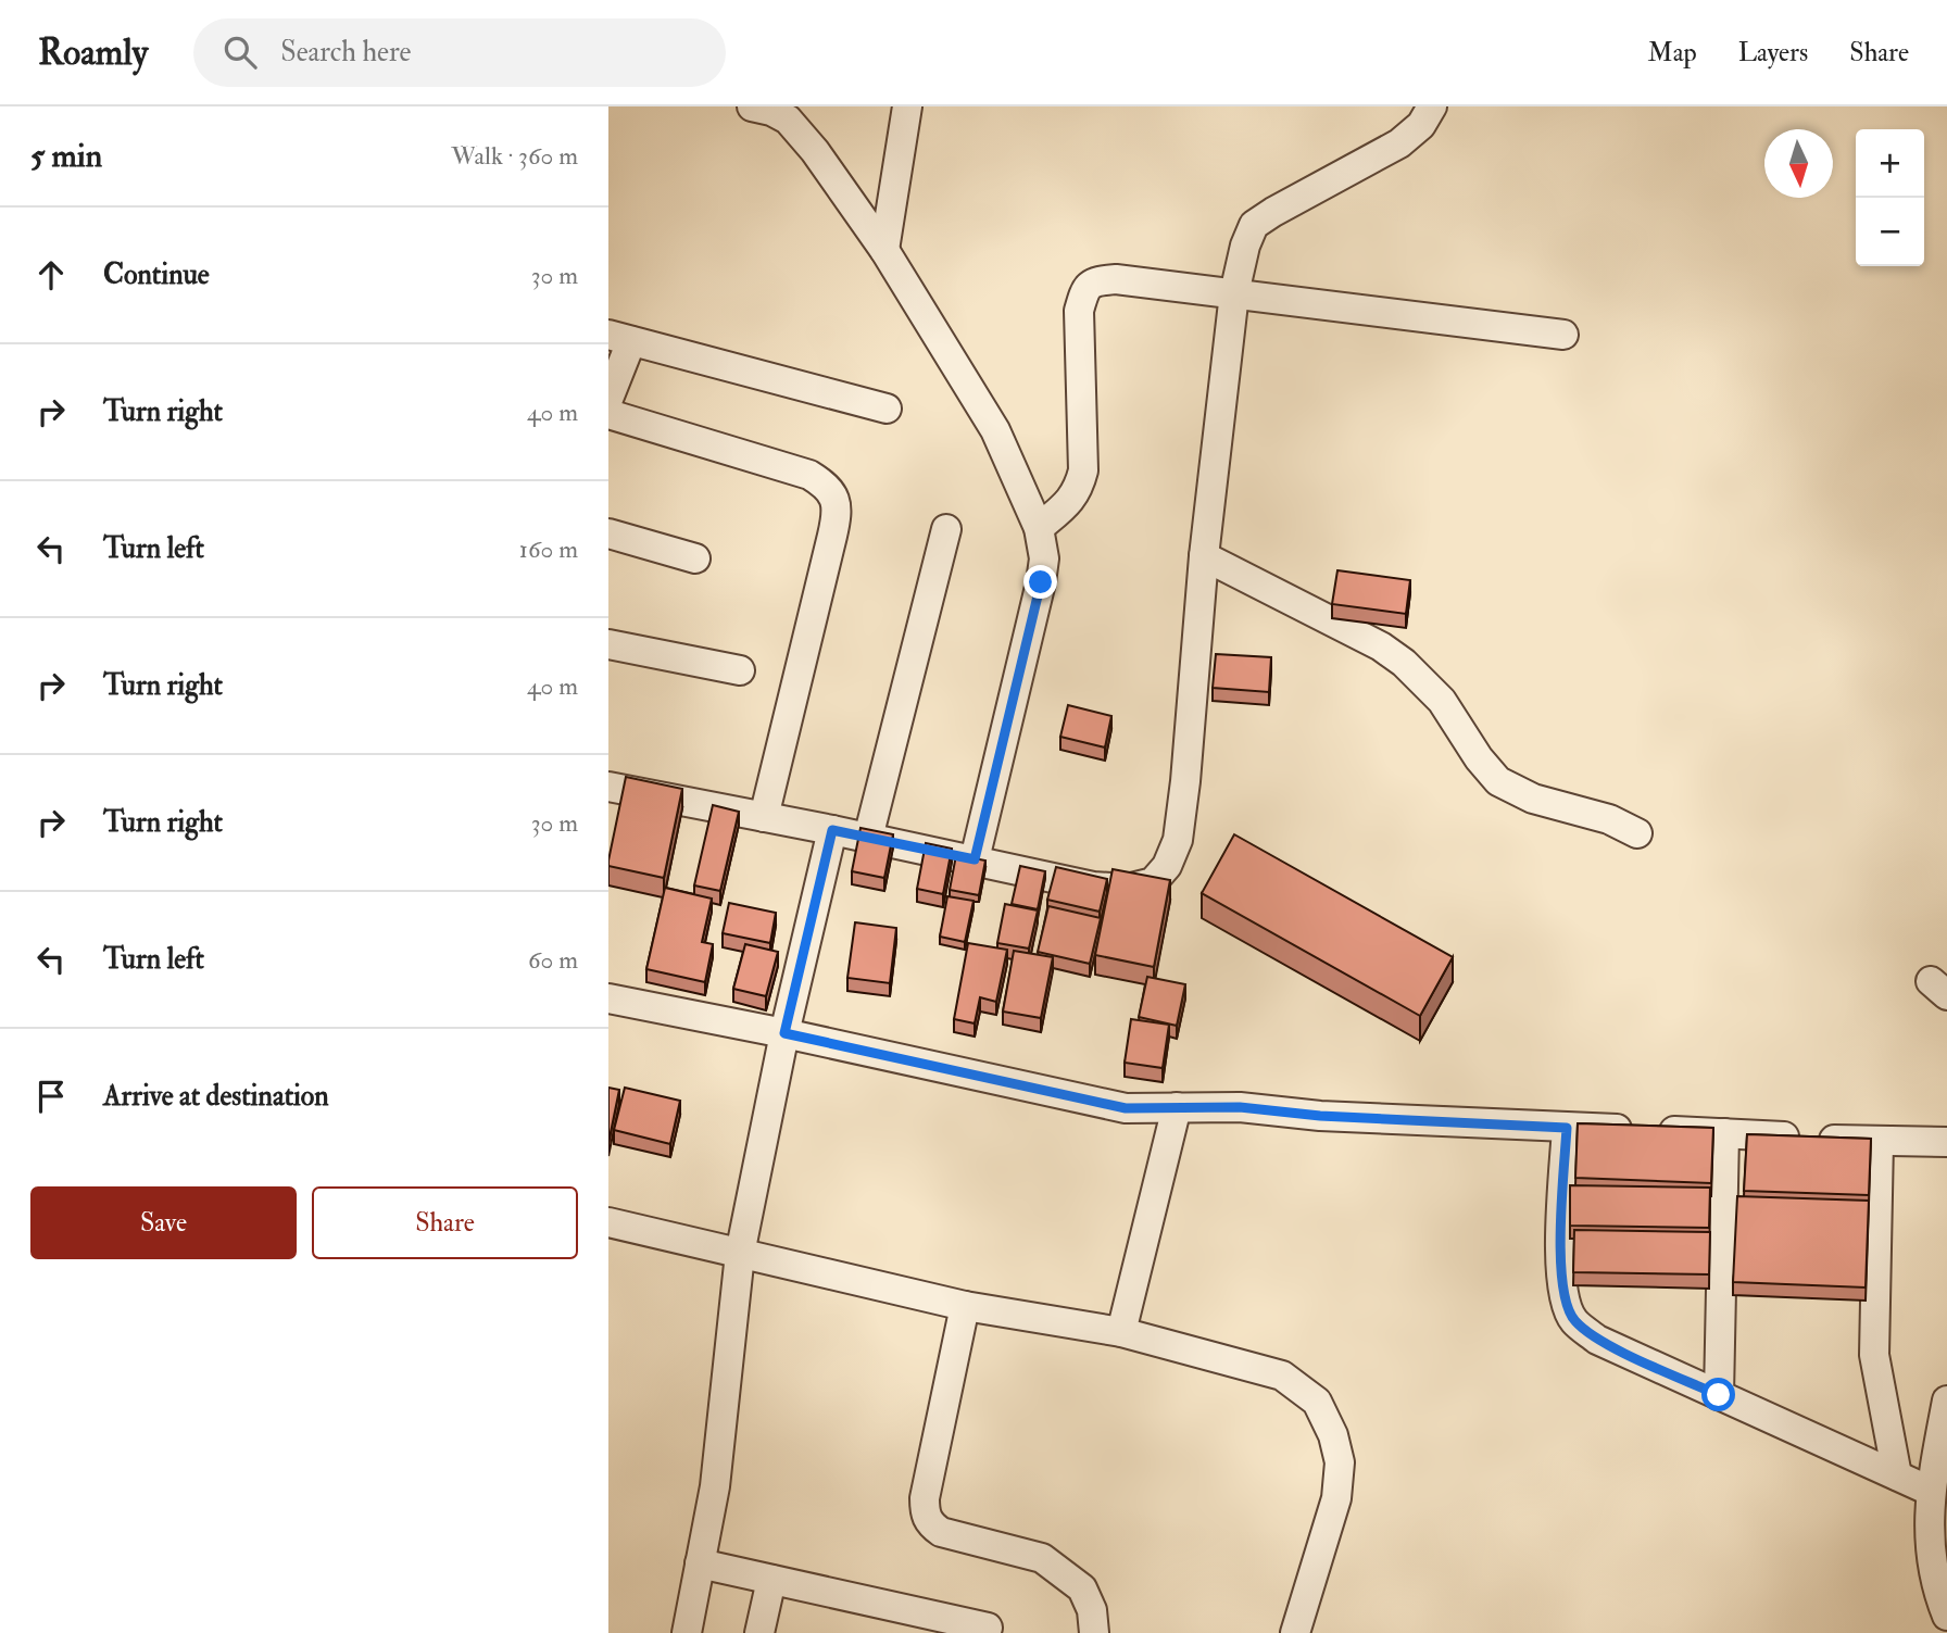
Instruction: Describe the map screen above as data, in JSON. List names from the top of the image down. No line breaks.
{"north":"bottom","page":{"header":"Roamly","search":"Search here","nav":["Map","Layers","Share"],"heading":["5 min","Walk · 360 m"],"map_buttons":["+","−"],"list":[["Continue","30 m"],["Turn right","40 m"],["Turn left","160 m"],["Turn right","40 m"],["Turn right","30 m"],["Turn left","60 m"],"Arrive at destination"],"buttons":["Save","Share"]}}
